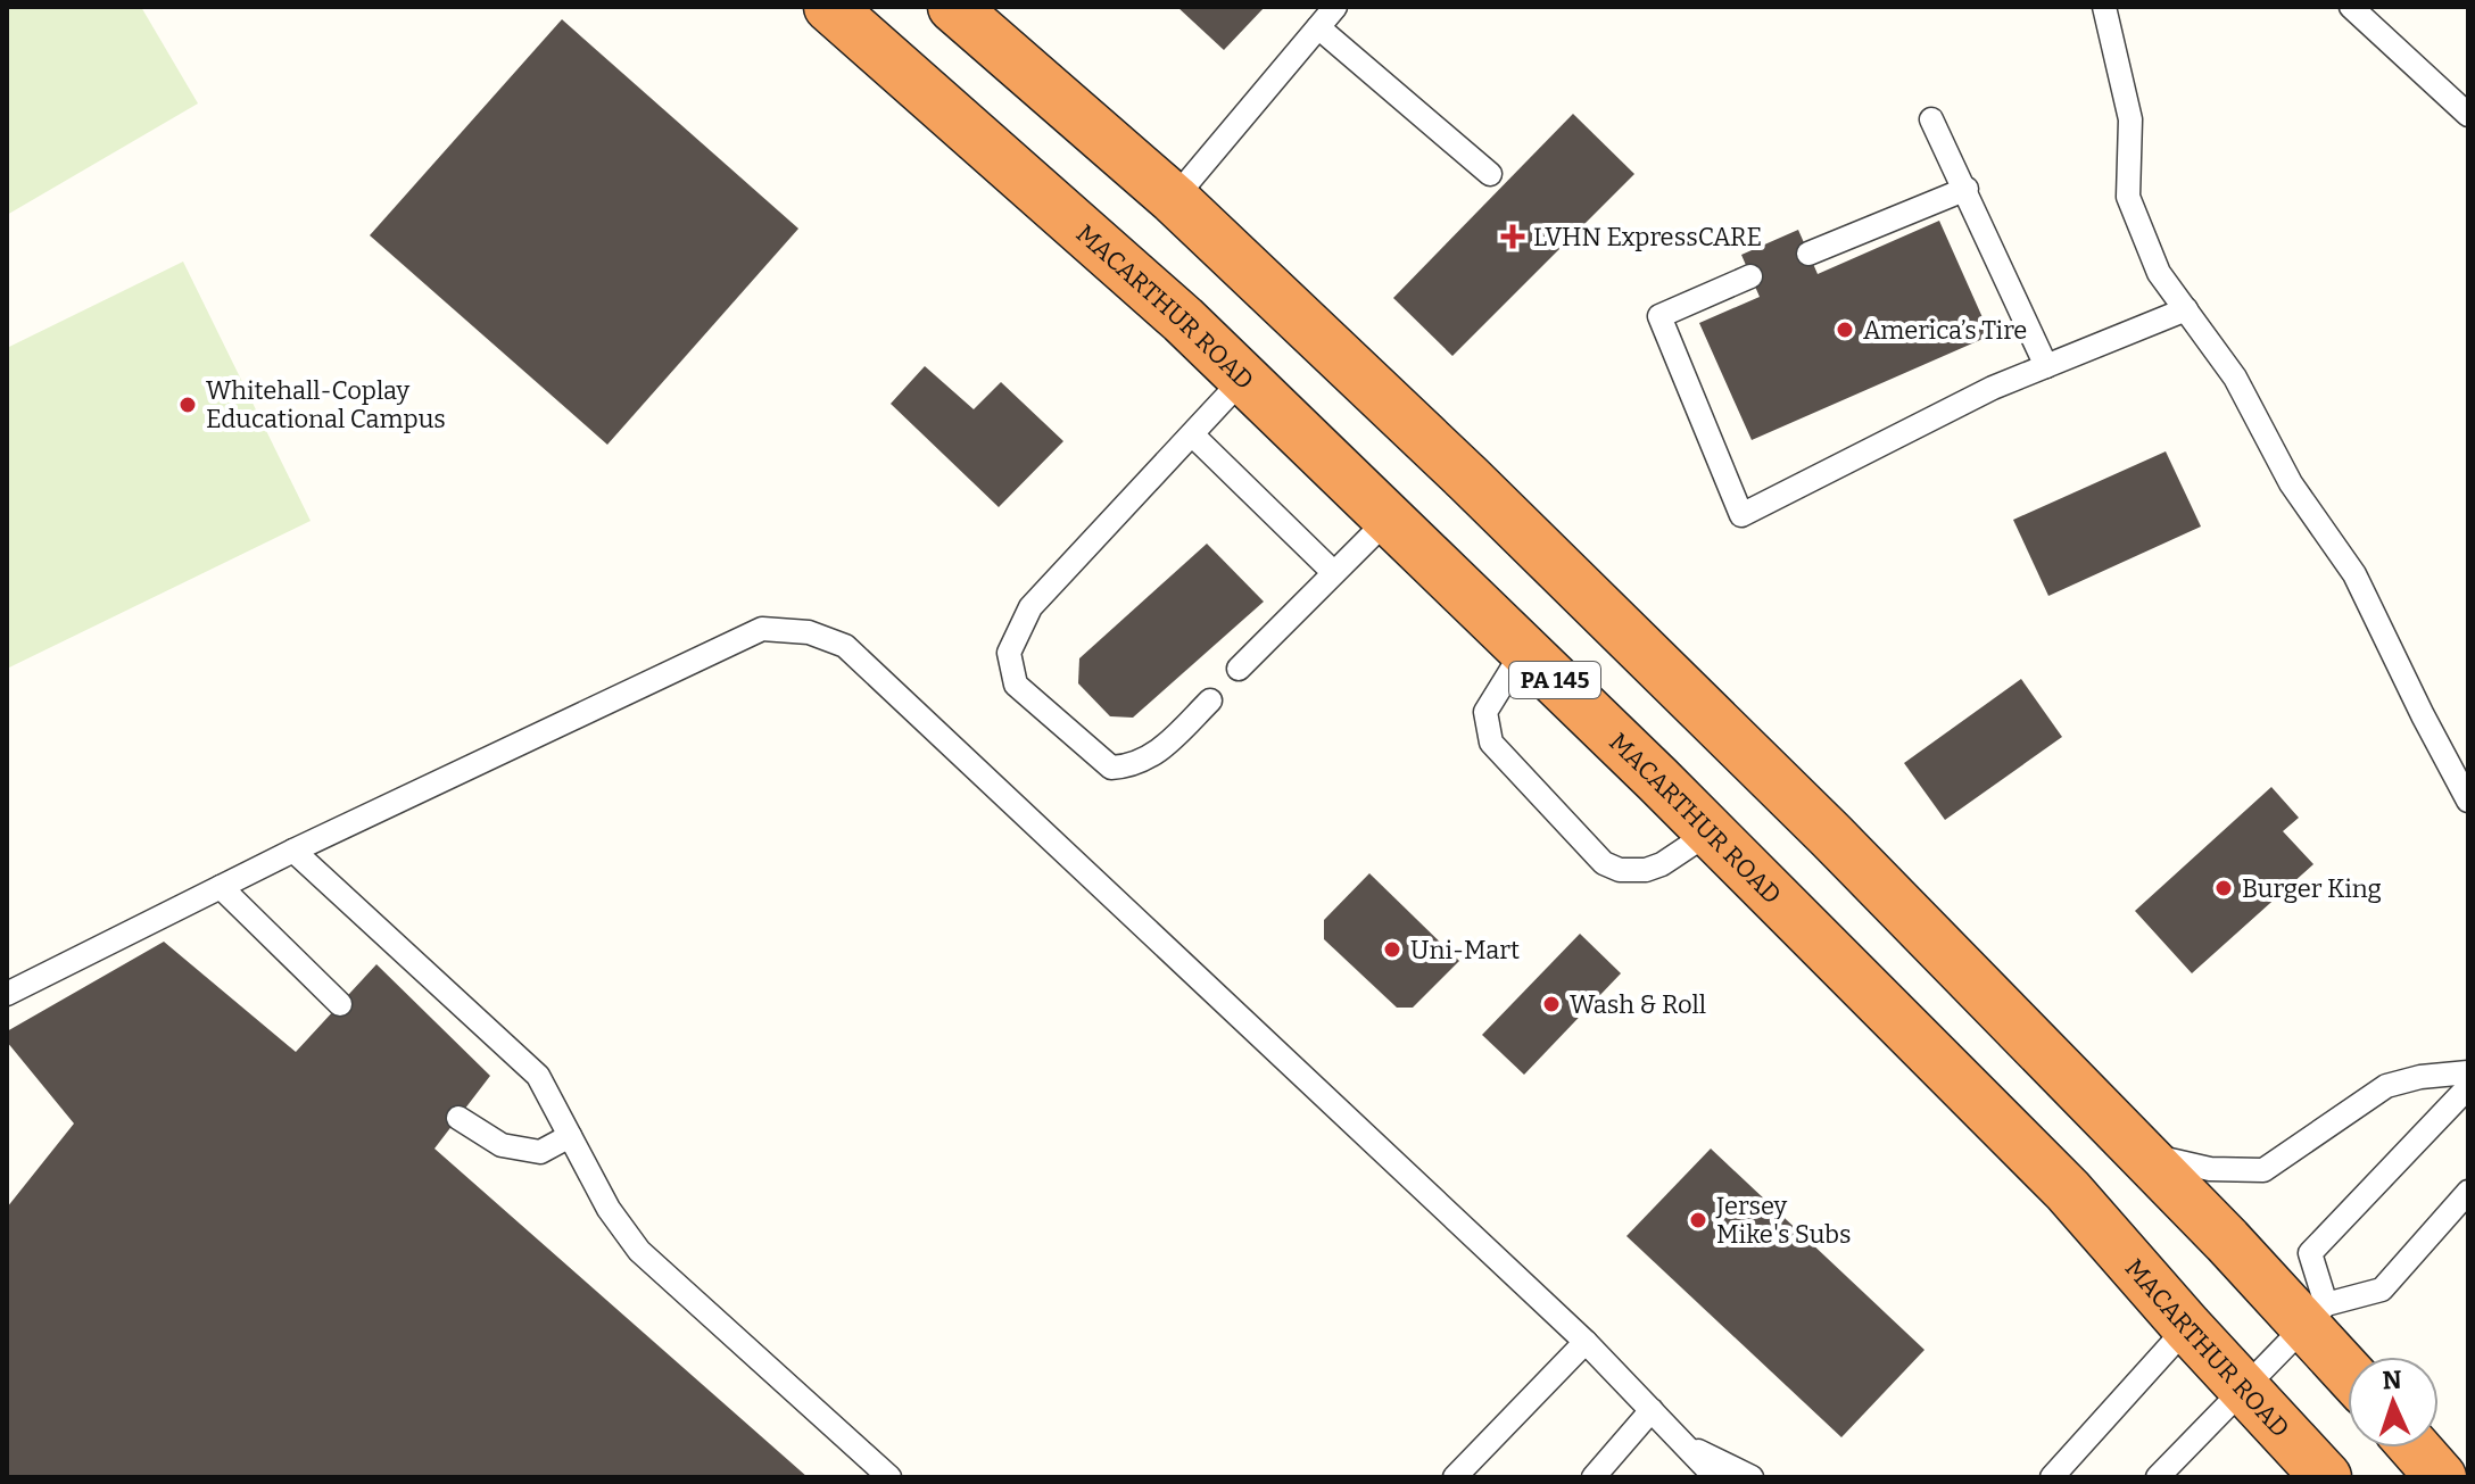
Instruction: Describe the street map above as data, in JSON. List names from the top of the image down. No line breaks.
{"streets":{"highway":["MACARTHUR ROAD","PA 145"]},"places":{"health":["LVHN ExpressCARE"],"other":["America’s Tire","Whitehall-Coplay Educational Campus","Burger King","Uni-Mart","Wash & Roll","Jersey Mike's Subs"]},"north":"top"}
